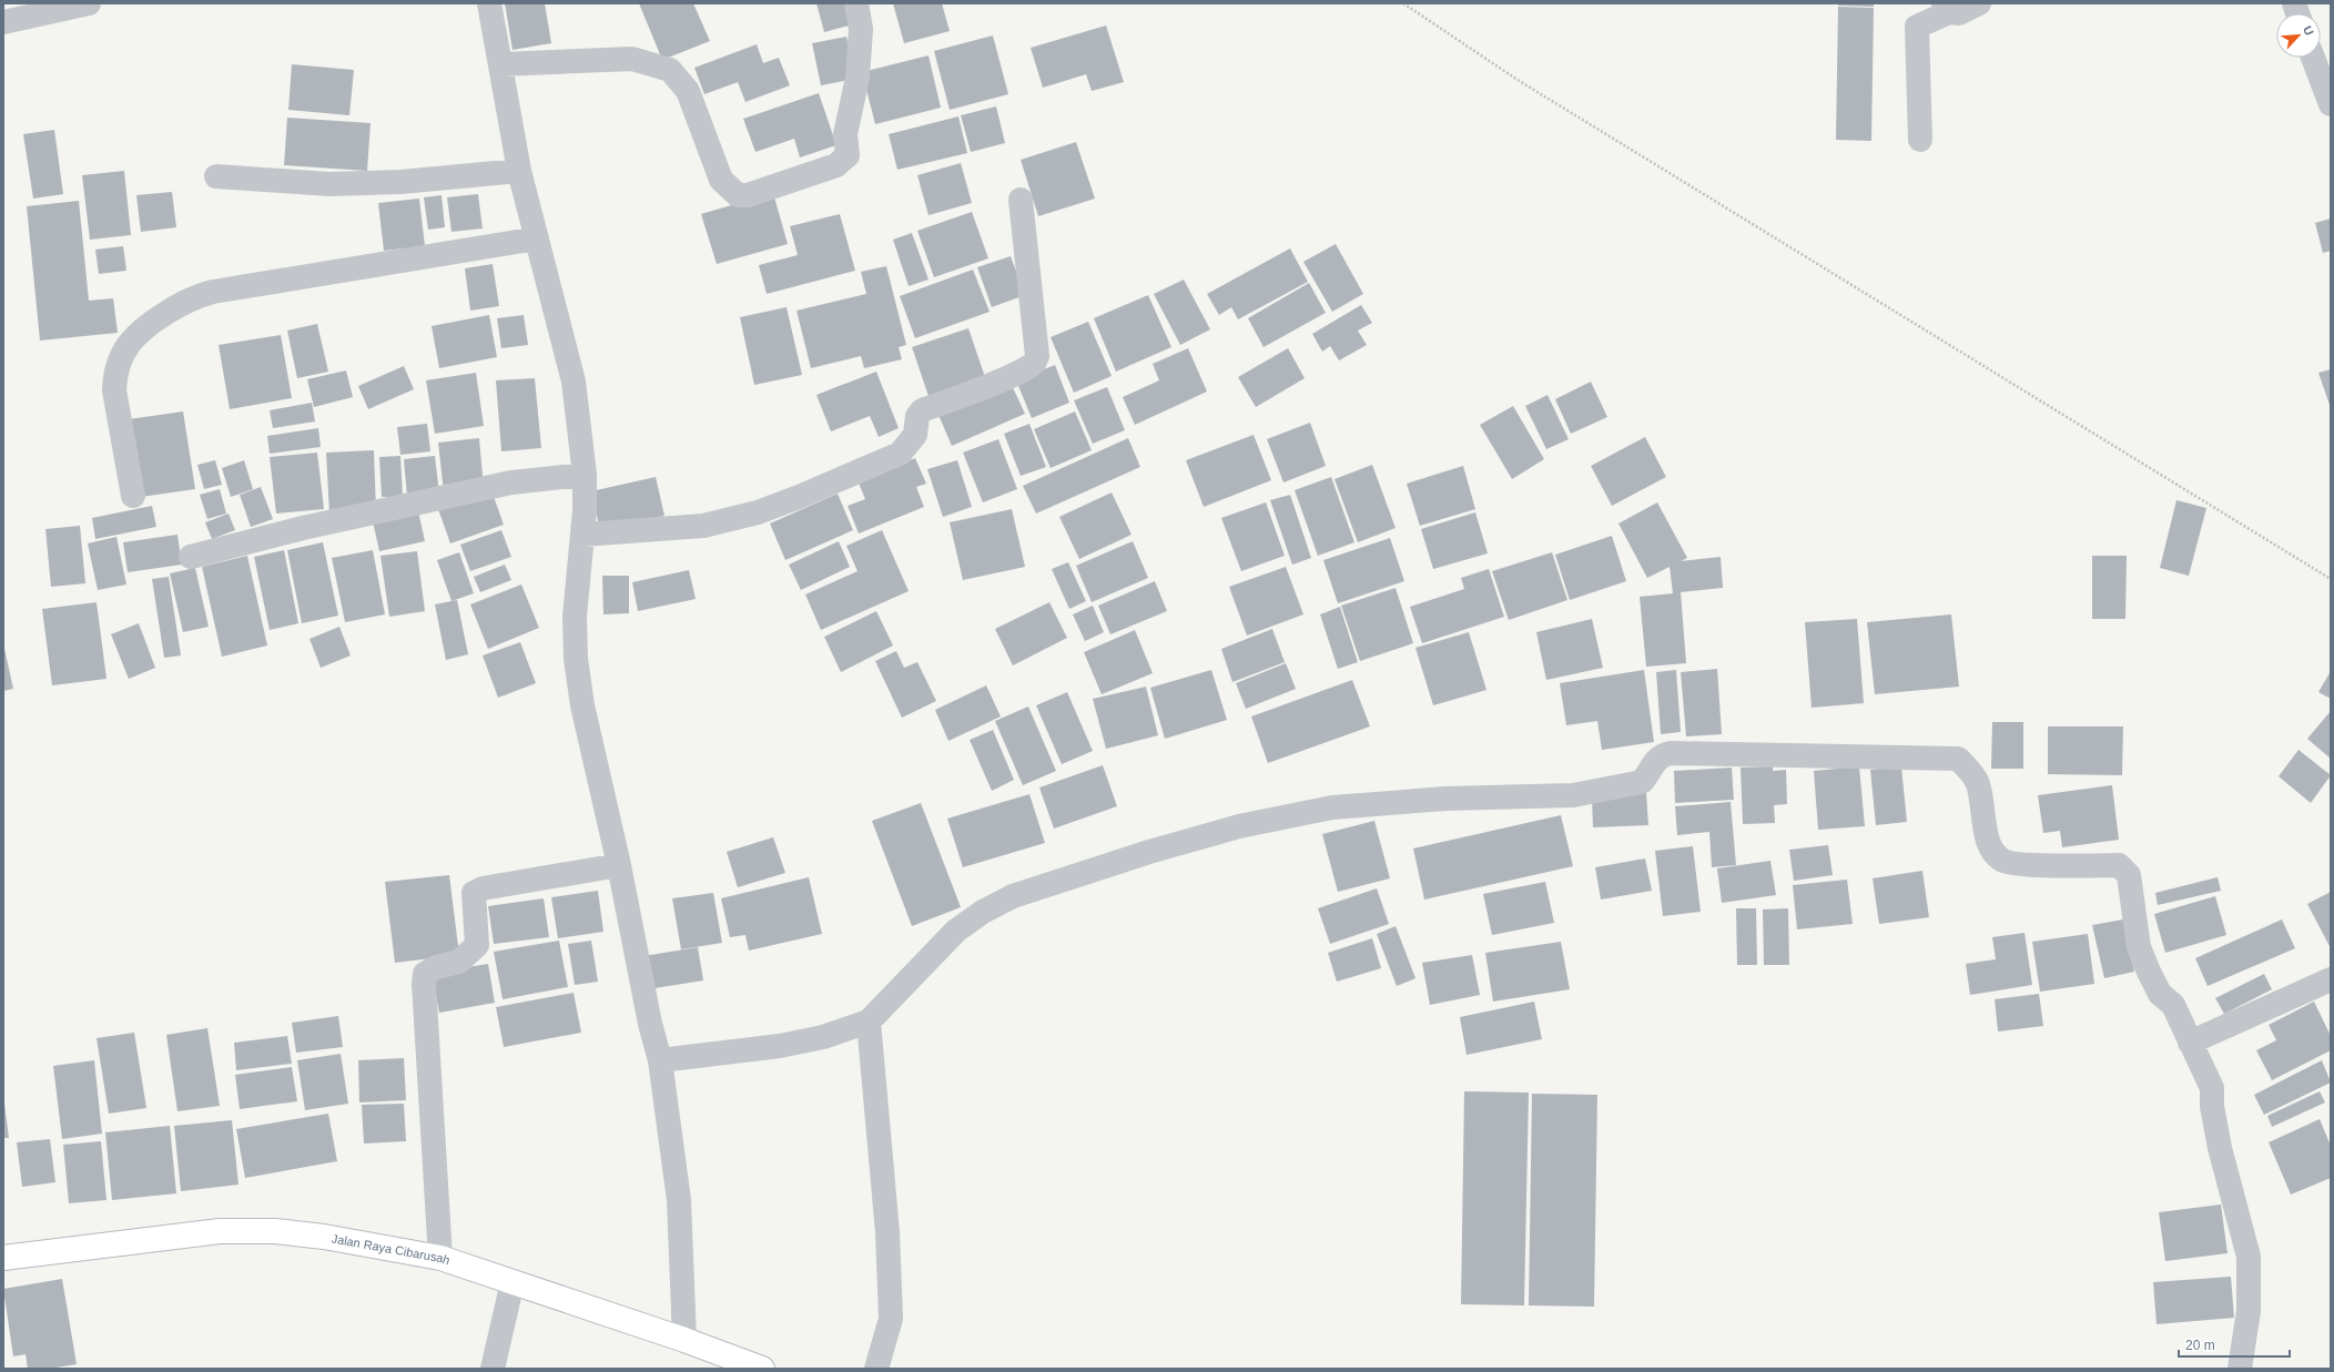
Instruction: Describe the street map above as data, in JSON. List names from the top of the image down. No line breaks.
{"streets":{"main road":["Jalan Raya Cibarusah"]},"scale_bar":"20 m","north":"top right"}
